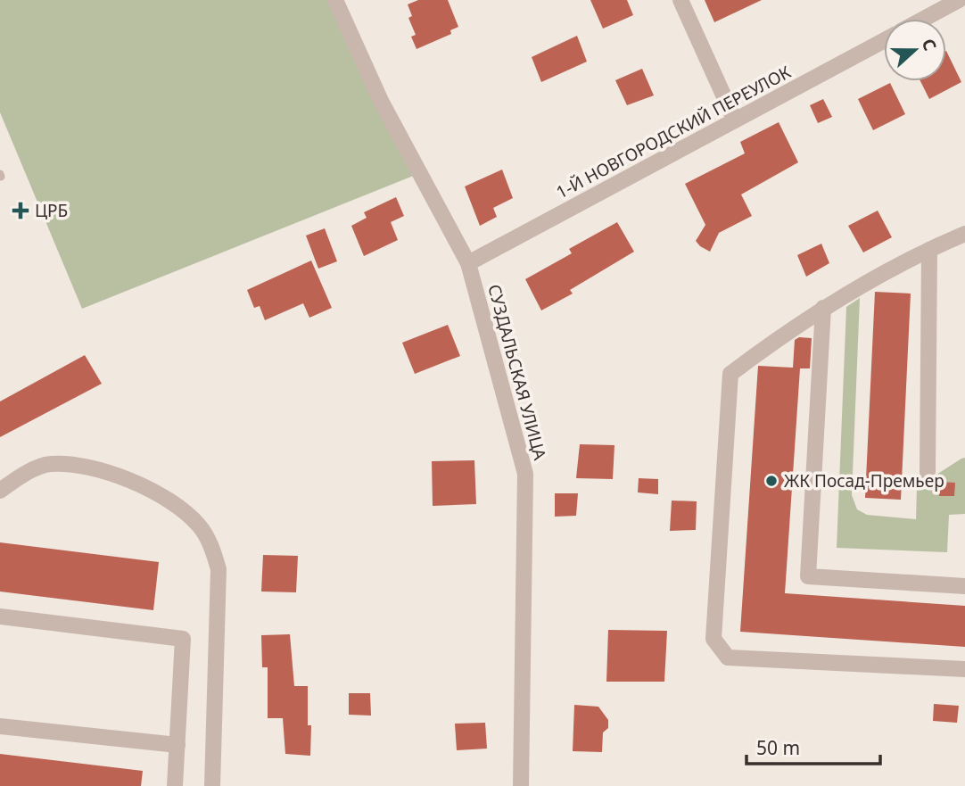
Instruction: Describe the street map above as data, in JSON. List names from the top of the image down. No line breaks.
{"streets":{"street":["1-Й НОВГОРОДСКИЙ ПЕРЕУЛОК","СУЗДАЛЬСКАЯ УЛИЦА"]},"crossings":[["1-Й НОВГОРОДСКИЙ ПЕРЕУЛОК","СУЗДАЛЬСКАЯ УЛИЦА"]],"places":{"health":["ЦРБ"],"other":["ЖК Посад-Премьер"]},"scale_bar":"50 m","north":"right"}
